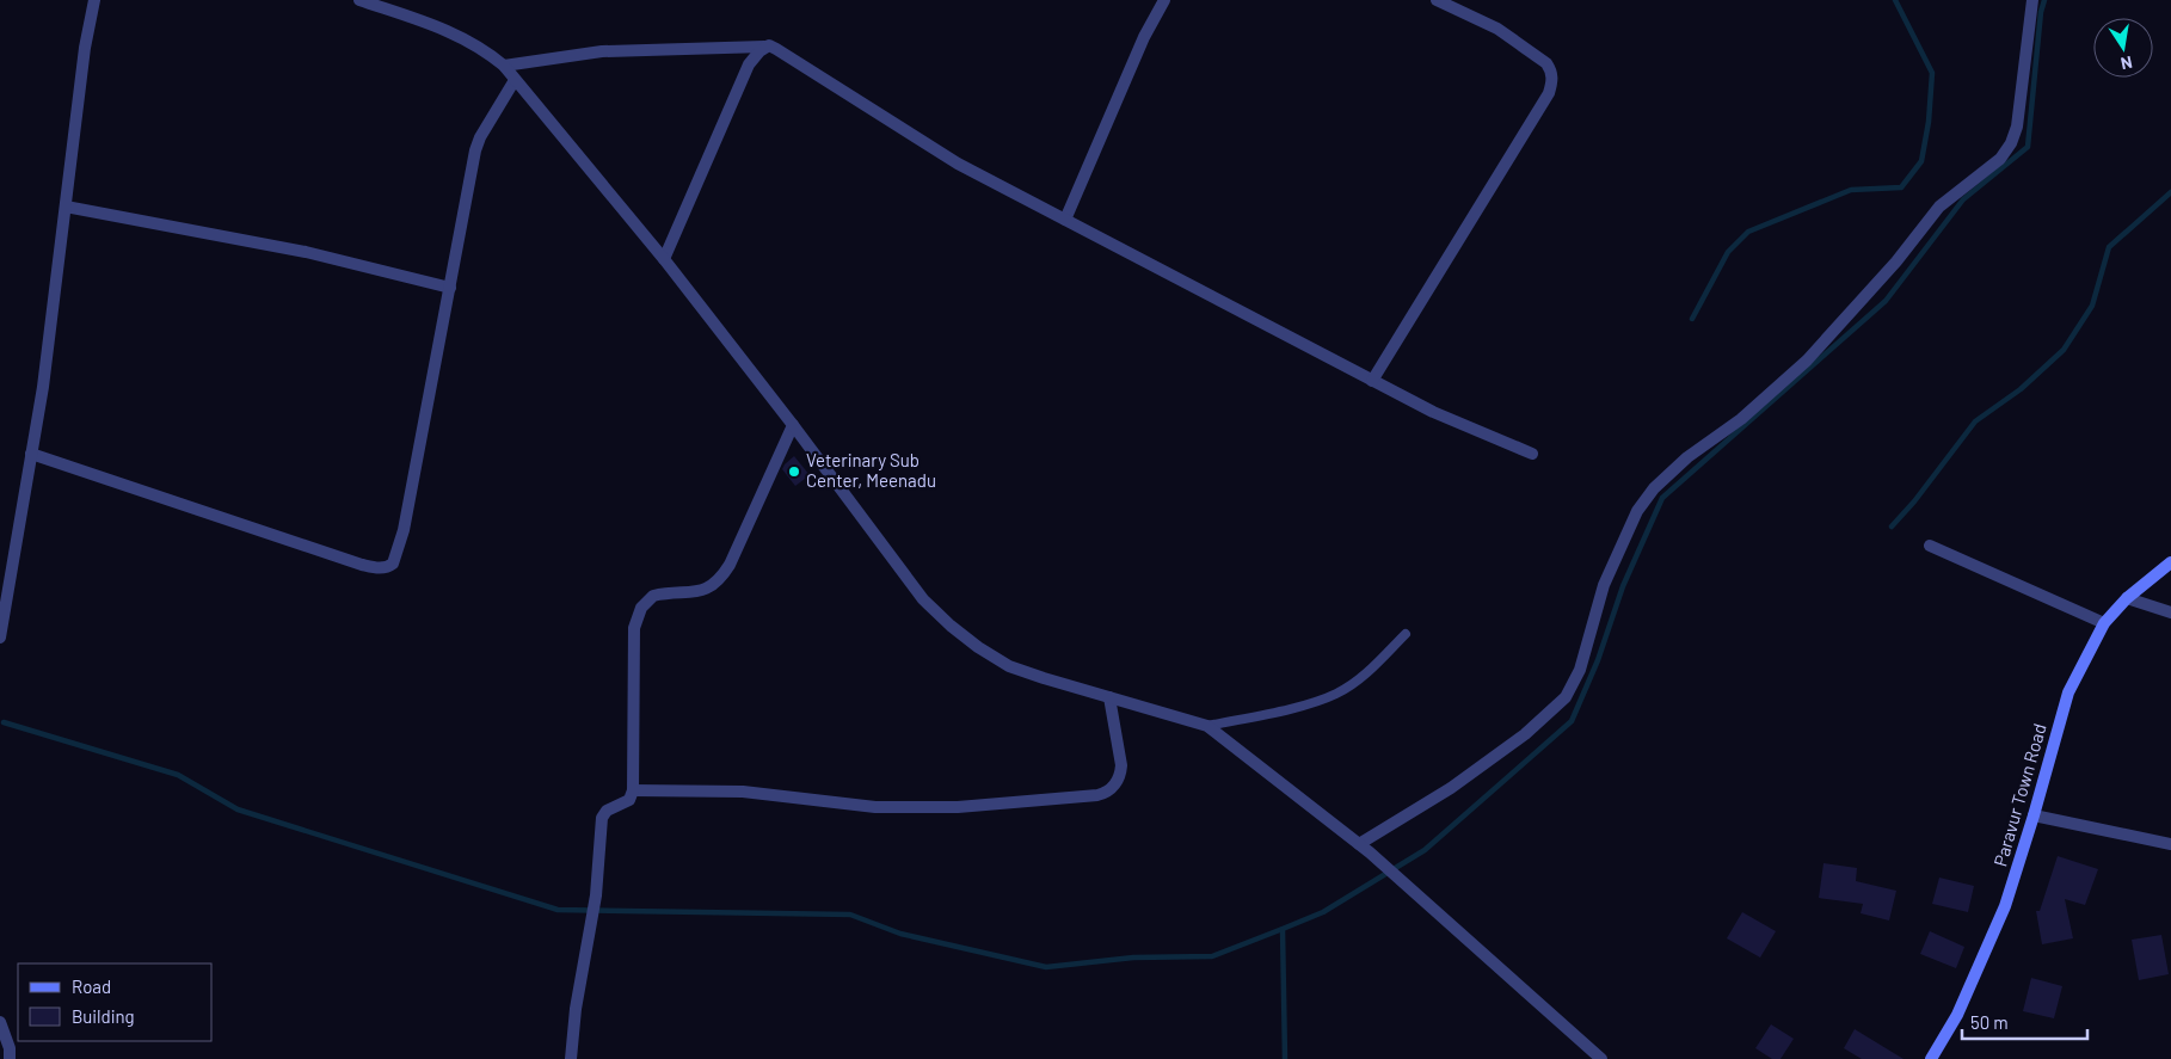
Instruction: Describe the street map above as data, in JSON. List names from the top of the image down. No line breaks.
{"streets":{"main road":["Paravur Town Road"]},"places":["Veterinary Sub Center, Meenadu"],"legend":["Road","Building"],"scale_bar":"50 m","north":"bottom"}
